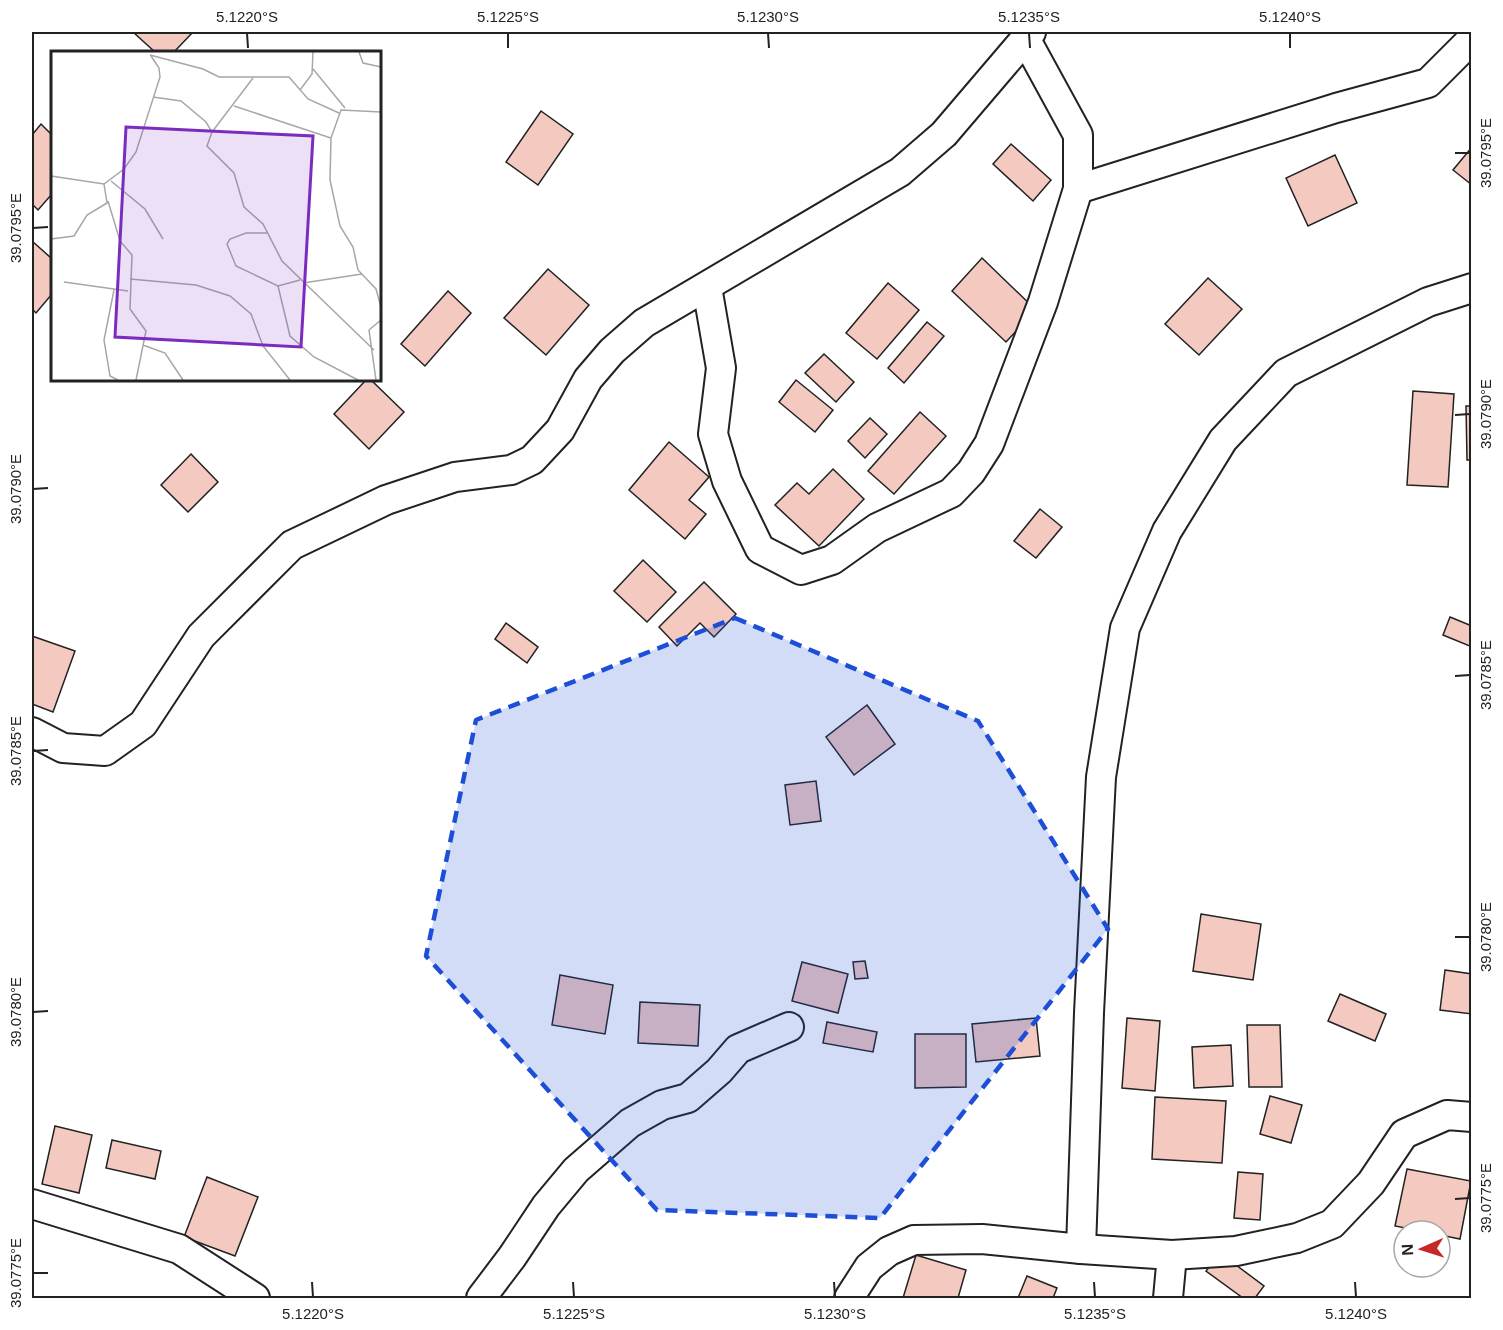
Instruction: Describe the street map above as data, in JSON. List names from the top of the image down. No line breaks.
{"north":"left","coordinates":["5.1220°S","5.1225°S","5.1230°S","5.1235°S","5.1240°S","39.0795°E","39.0790°E","39.0785°E","39.0780°E","39.0775°E"]}
